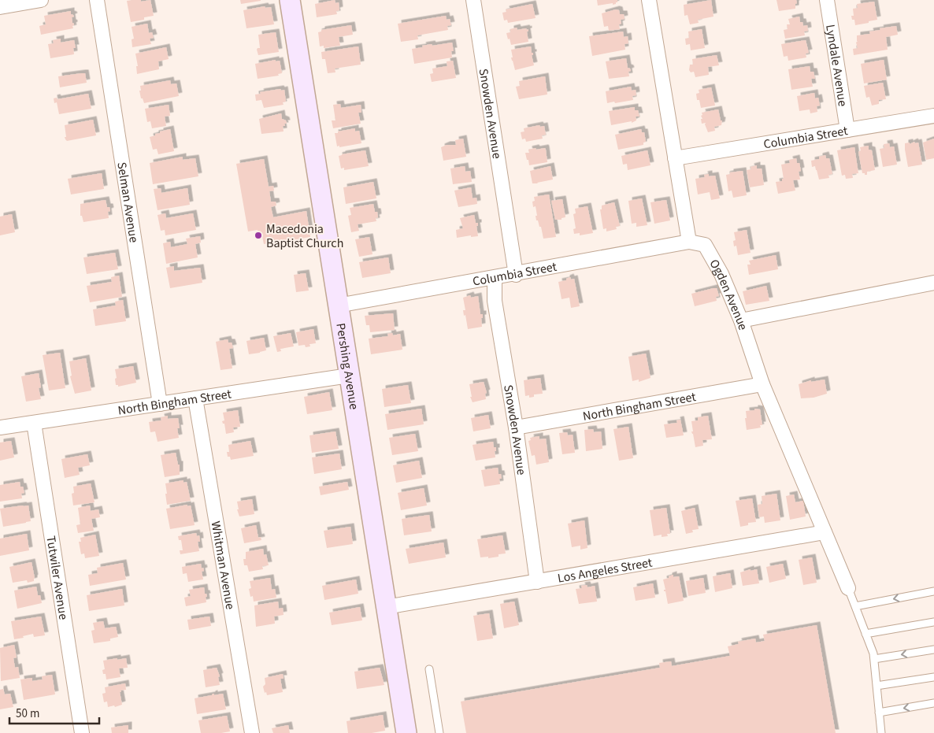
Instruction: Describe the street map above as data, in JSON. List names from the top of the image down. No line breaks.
{"streets":{"street":["Lyndale Avenue","Snowden Avenue","Columbia Street","Selman Avenue","Ogden Avenue","Pershing Avenue","North Bingham Street","Whitman Avenue","Los Angeles Street","Tutwiler Avenue"]},"crossings":[["Lyndale Avenue","Columbia Street"],["Snowden Avenue","Columbia Street"],["Snowden Avenue","North Bingham Street"],["Snowden Avenue","Los Angeles Street"],["Columbia Street","Ogden Avenue"],["Columbia Street","Pershing Avenue"],["Selman Avenue","North Bingham Street"],["Ogden Avenue","North Bingham Street"],["Ogden Avenue","Los Angeles Street"],["Pershing Avenue","North Bingham Street"],["Pershing Avenue","Los Angeles Street"],["North Bingham Street","Whitman Avenue"],["North Bingham Street","Tutwiler Avenue"]],"places":["Macedonia Baptist Church"],"scale_bar":"50 m"}
